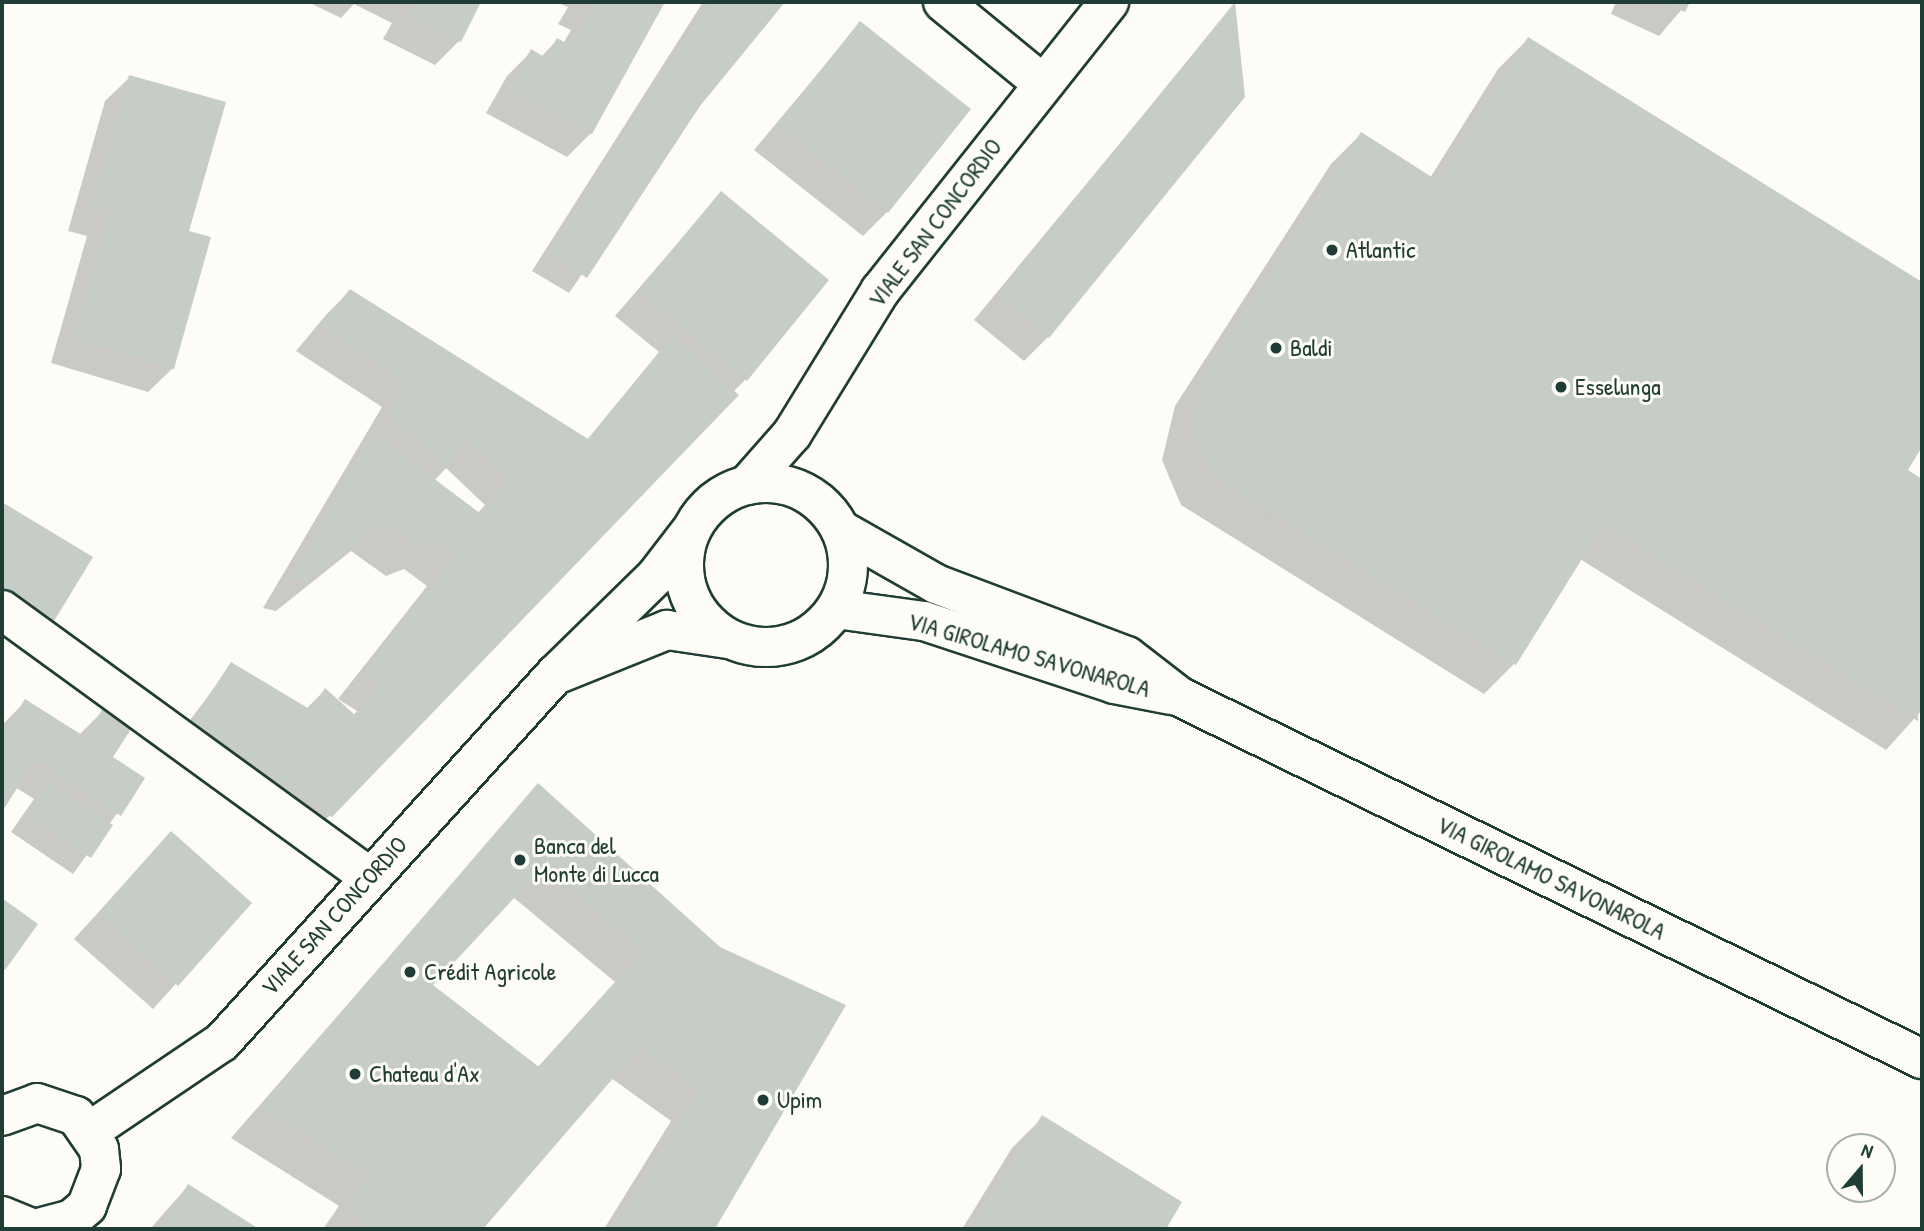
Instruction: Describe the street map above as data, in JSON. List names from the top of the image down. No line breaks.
{"streets":{"street":["VIALE SAN CONCORDIO","VIA GIROLAMO SAVONAROLA"]},"crossings":[["VIALE SAN CONCORDIO","VIA GIROLAMO SAVONAROLA"]],"places":["Atlantic","Baldi","Esselunga","Banca del Monte di Lucca","Crédit Agricole","Chateau d'Ax","Upim"],"north":"top"}
